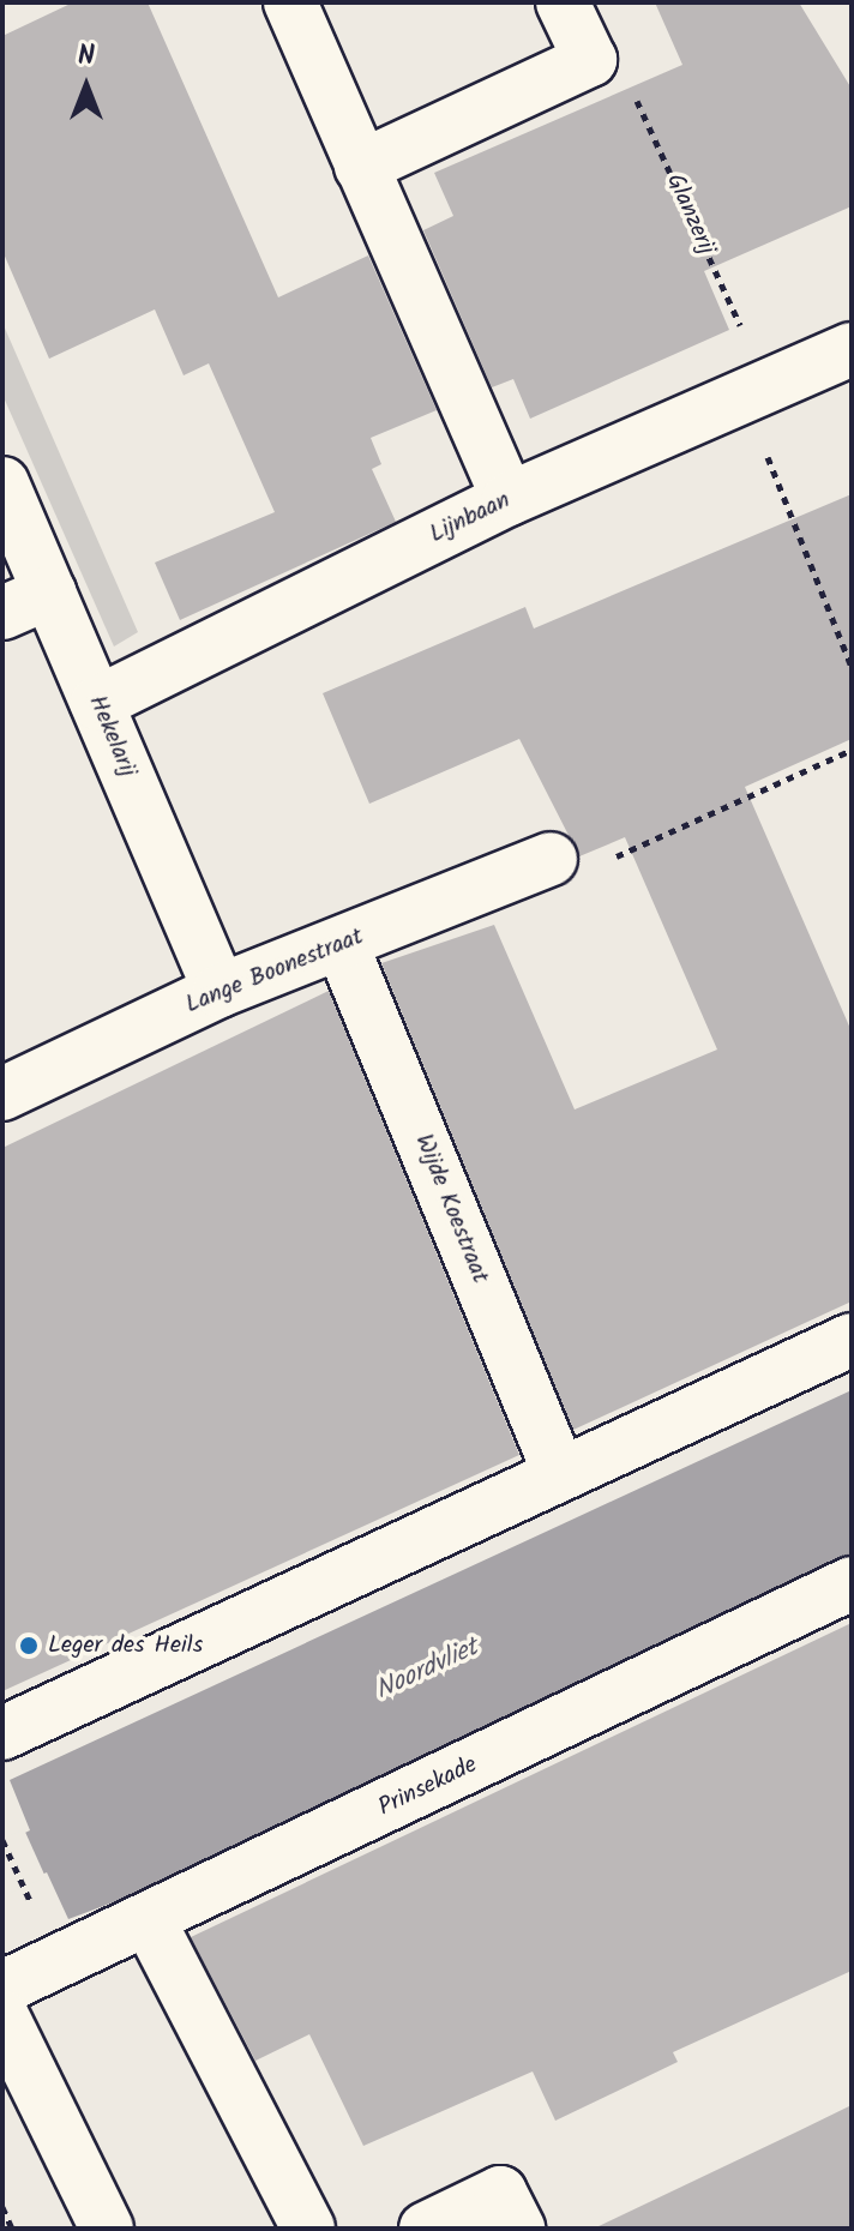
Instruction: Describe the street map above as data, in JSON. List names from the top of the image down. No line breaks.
{"streets":{"street":["Lijnbaan","Hekelarij","Lange Boonestraat","Wijde Koestraat","Prinsekade"],"path":["Glanzerij"]},"crossings":[["Glanzerij","Lijnbaan"],["Lijnbaan","Hekelarij"],["Hekelarij","Lange Boonestraat"],["Lange Boonestraat","Wijde Koestraat"]],"water":["Noordvliet"],"places":["Leger des Heils"],"north":"top"}
